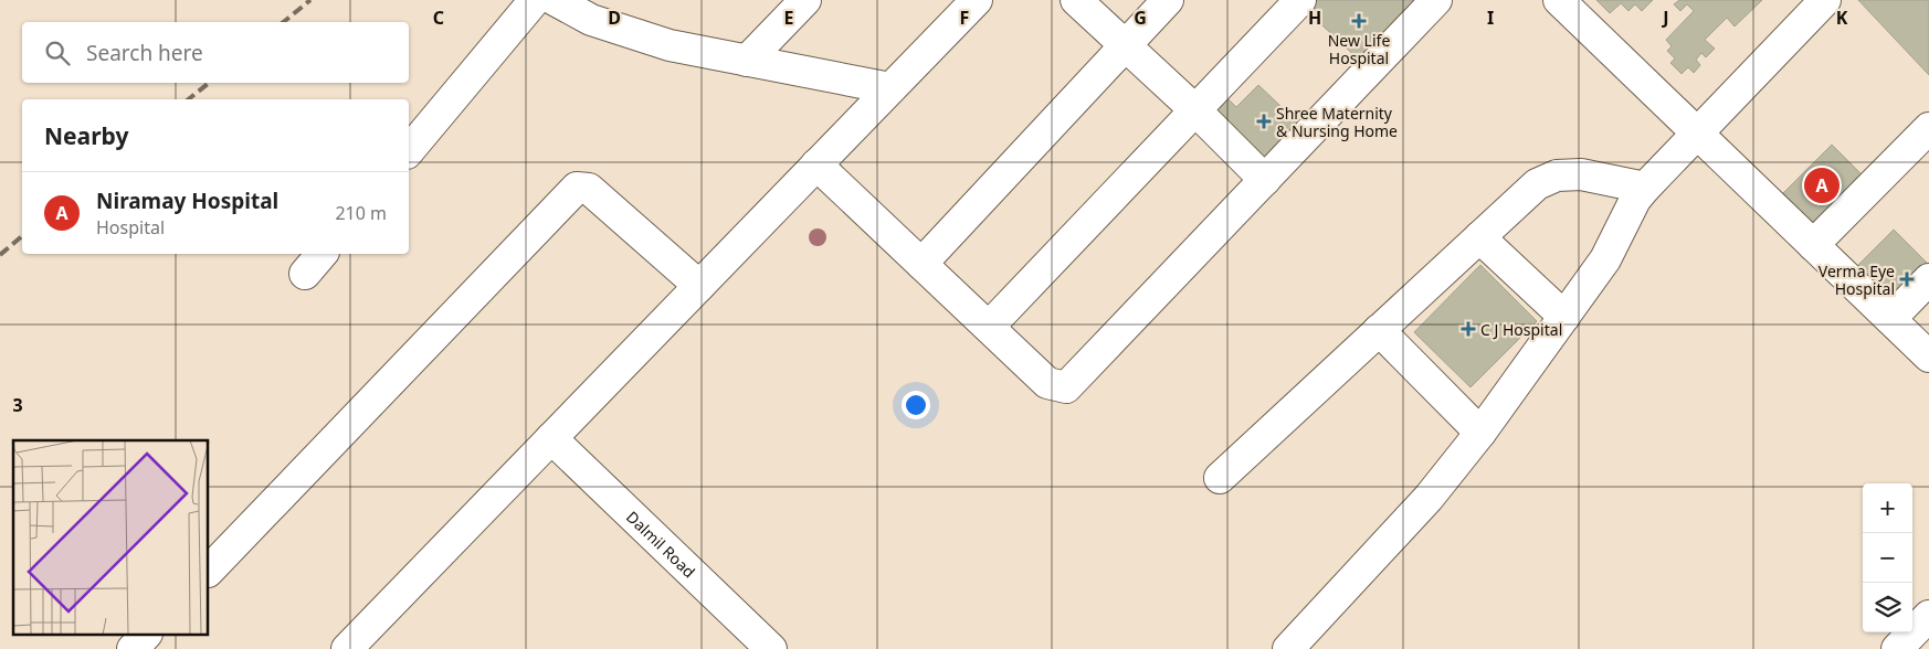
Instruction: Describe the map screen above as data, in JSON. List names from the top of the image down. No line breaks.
{"streets":{"street":["Dalmil Road"]},"places":{"health":["New Life Hospital","Shree Maternity & Nursing Home","Verma Eye Hospital","C J Hospital"]},"page":{"search":"Search here","heading":"Nearby","pins":"A","list":[{"mark":"A","name":"Niramay Hospital","note":"Hospital","value":"210 m"}],"map_buttons":["+","−"]},"grid":{"columns":["C","D","E","F","G","H","I","J","K"],"rows":["3"]}}
